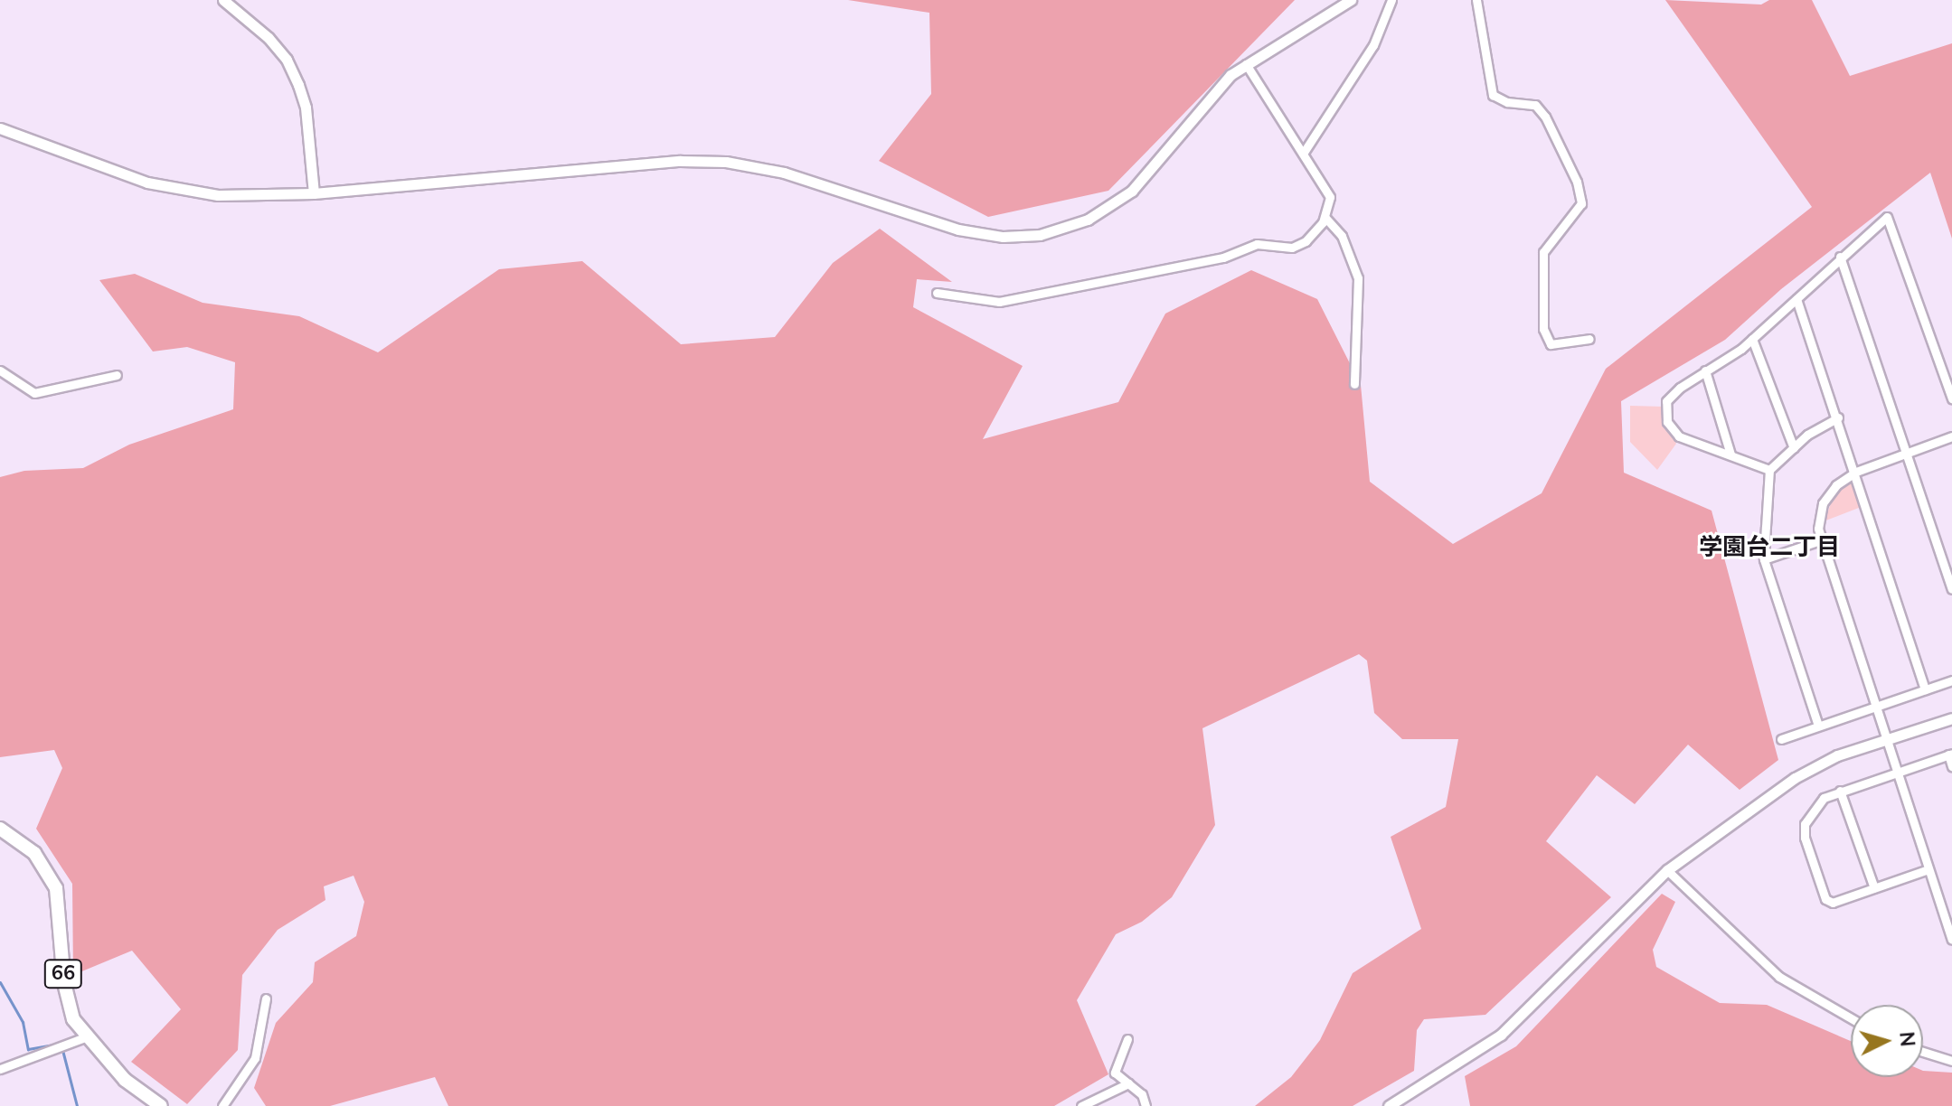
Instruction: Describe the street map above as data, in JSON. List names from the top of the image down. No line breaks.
{"streets":{"main road":["66"]},"districts":["学園台二丁目"],"north":"right"}
